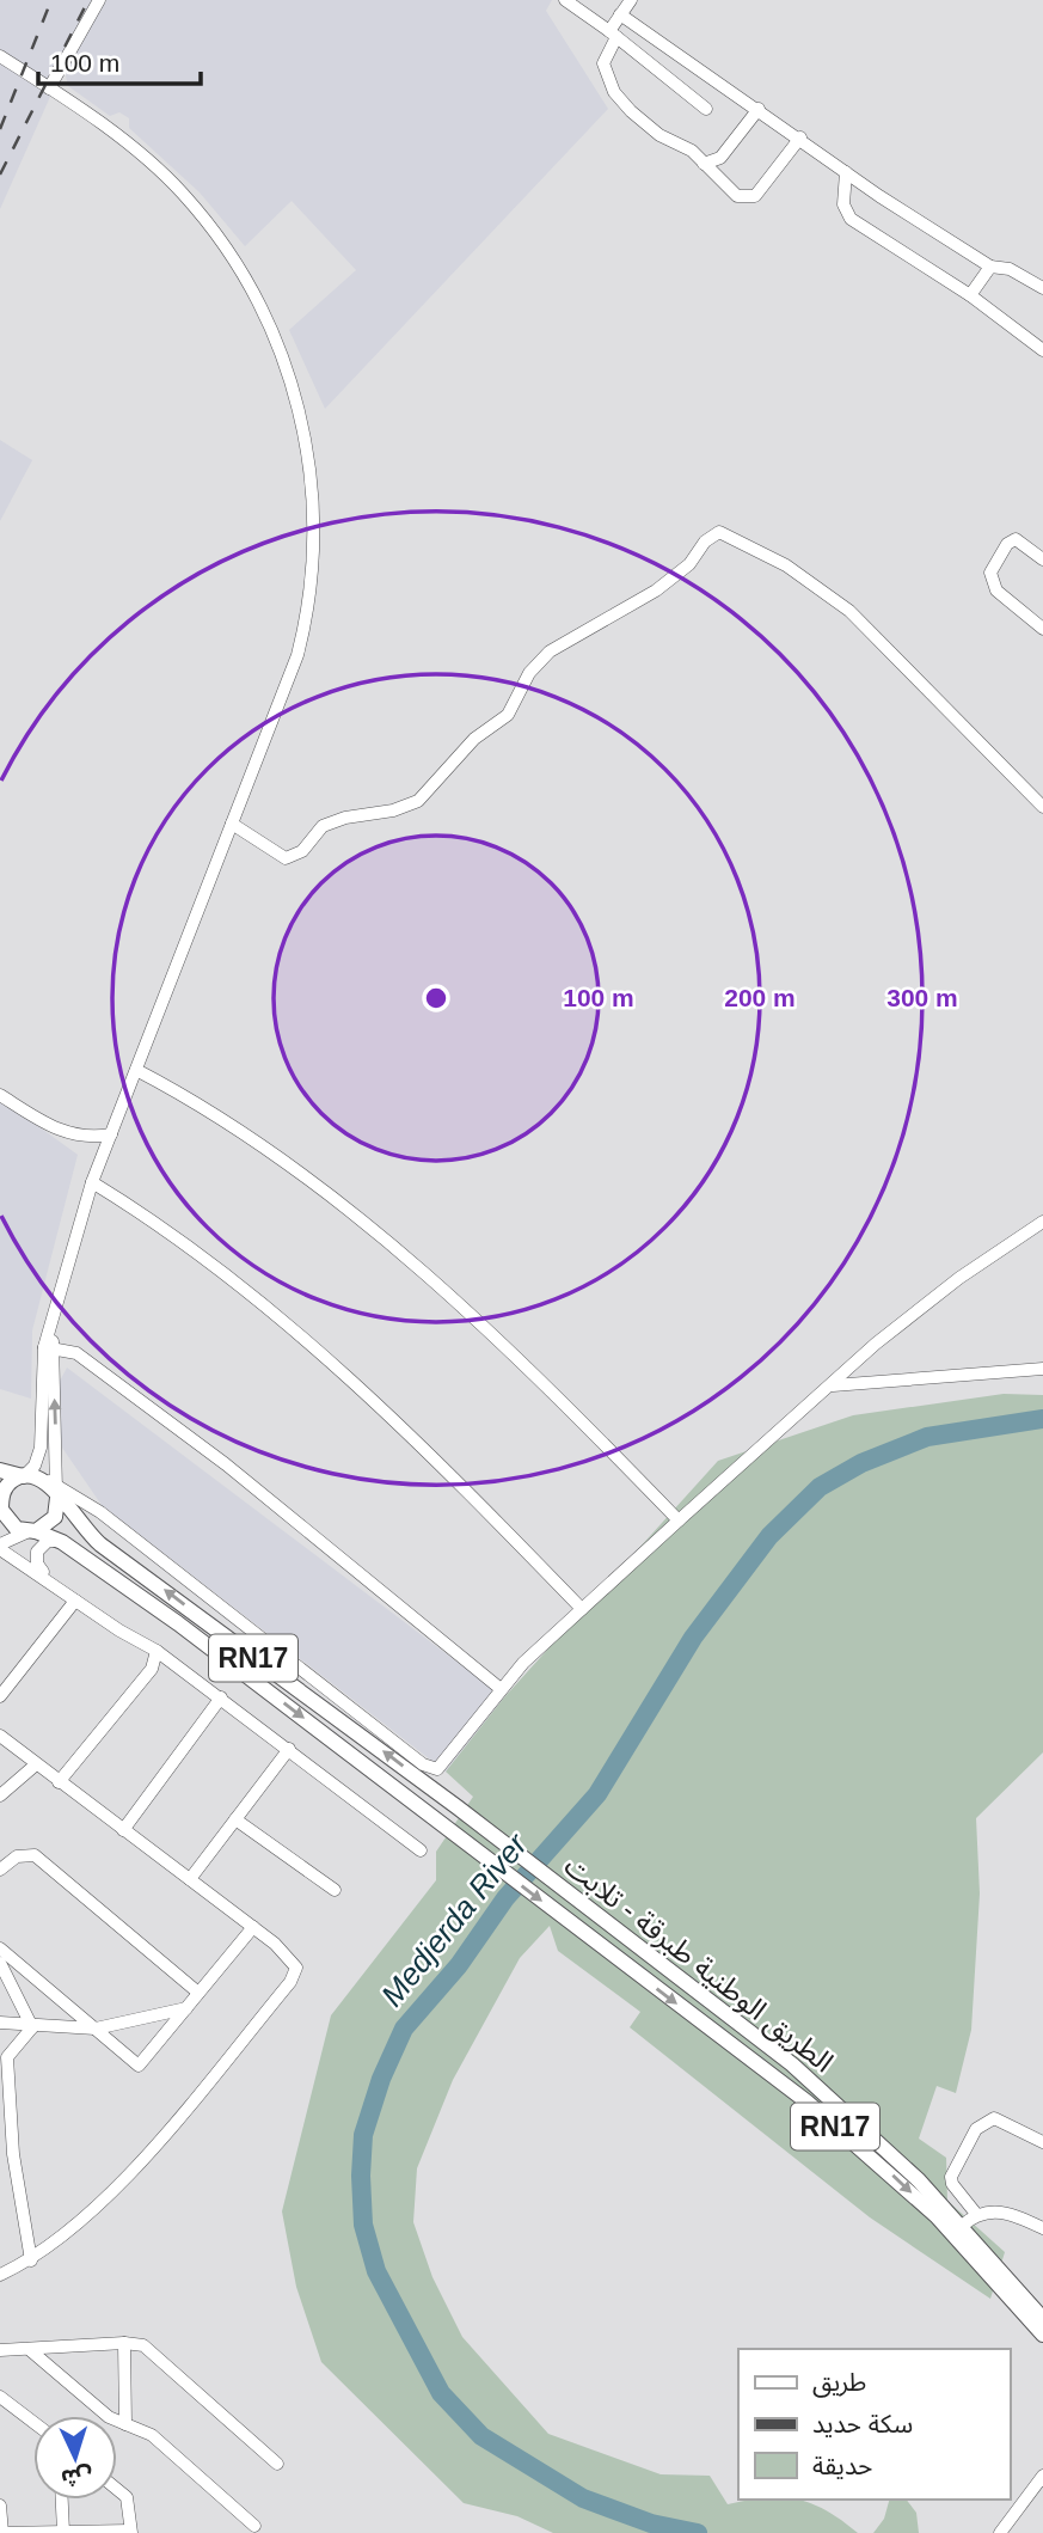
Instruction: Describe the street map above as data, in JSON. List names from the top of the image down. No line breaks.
{"streets":{"main road":["RN17","الطريق الوطنية طبرقة - تلابت"]},"crossings":[["RN17","الطريق الوطنية طبرقة - تلابت"]],"water":["Medjerda River"],"legend":["طريق","سكة حديد","حديقة"],"scale_bar":"100 m","north":"bottom","rings":["100 m","200 m","300 m"]}
